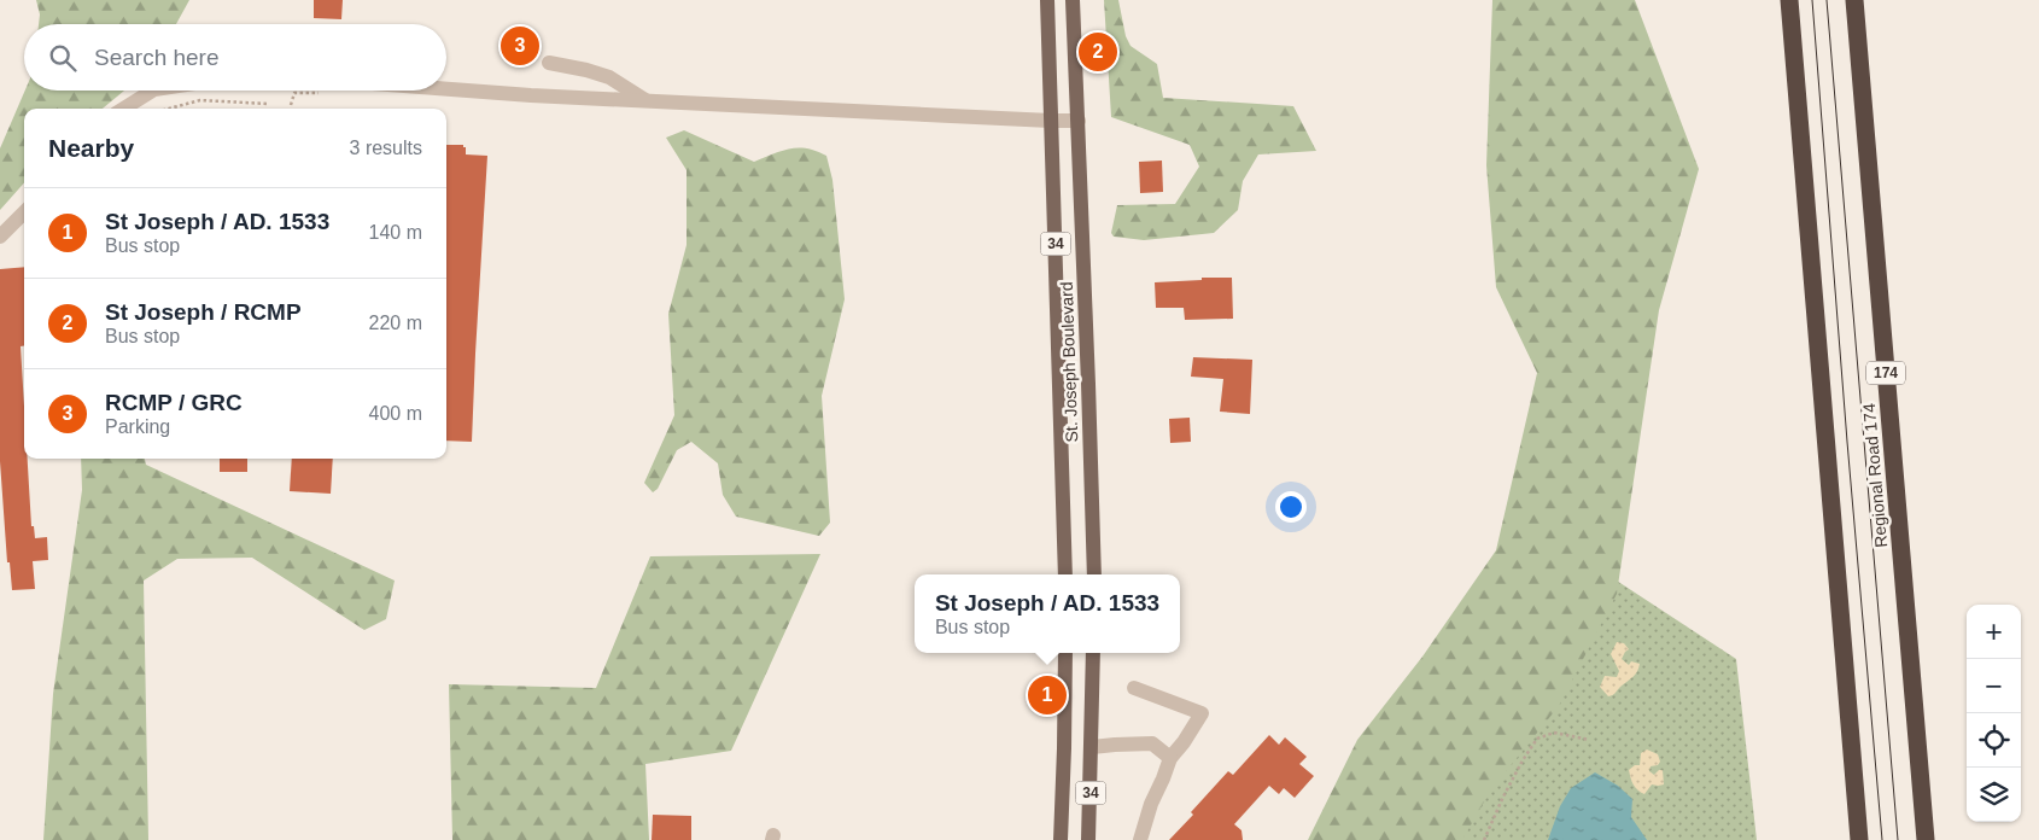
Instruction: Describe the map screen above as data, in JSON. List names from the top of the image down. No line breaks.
{"streets":{"highway":["174","Regional Road 174"],"main road":["34","St. Joseph Boulevard"]},"page":{"pins":["3","2","1"],"search":"Search here","heading":["Nearby","3 results"],"list":[{"mark":"1","name":"St Joseph / AD. 1533","note":"Bus stop","value":"140 m"},{"mark":"2","name":"St Joseph / RCMP","note":"Bus stop","value":"220 m"},{"mark":"3","name":"RCMP / GRC","note":"Parking","value":"400 m"}],"popup":["St Joseph / AD. 1533","Bus stop"],"map_buttons":["+","−"]}}
